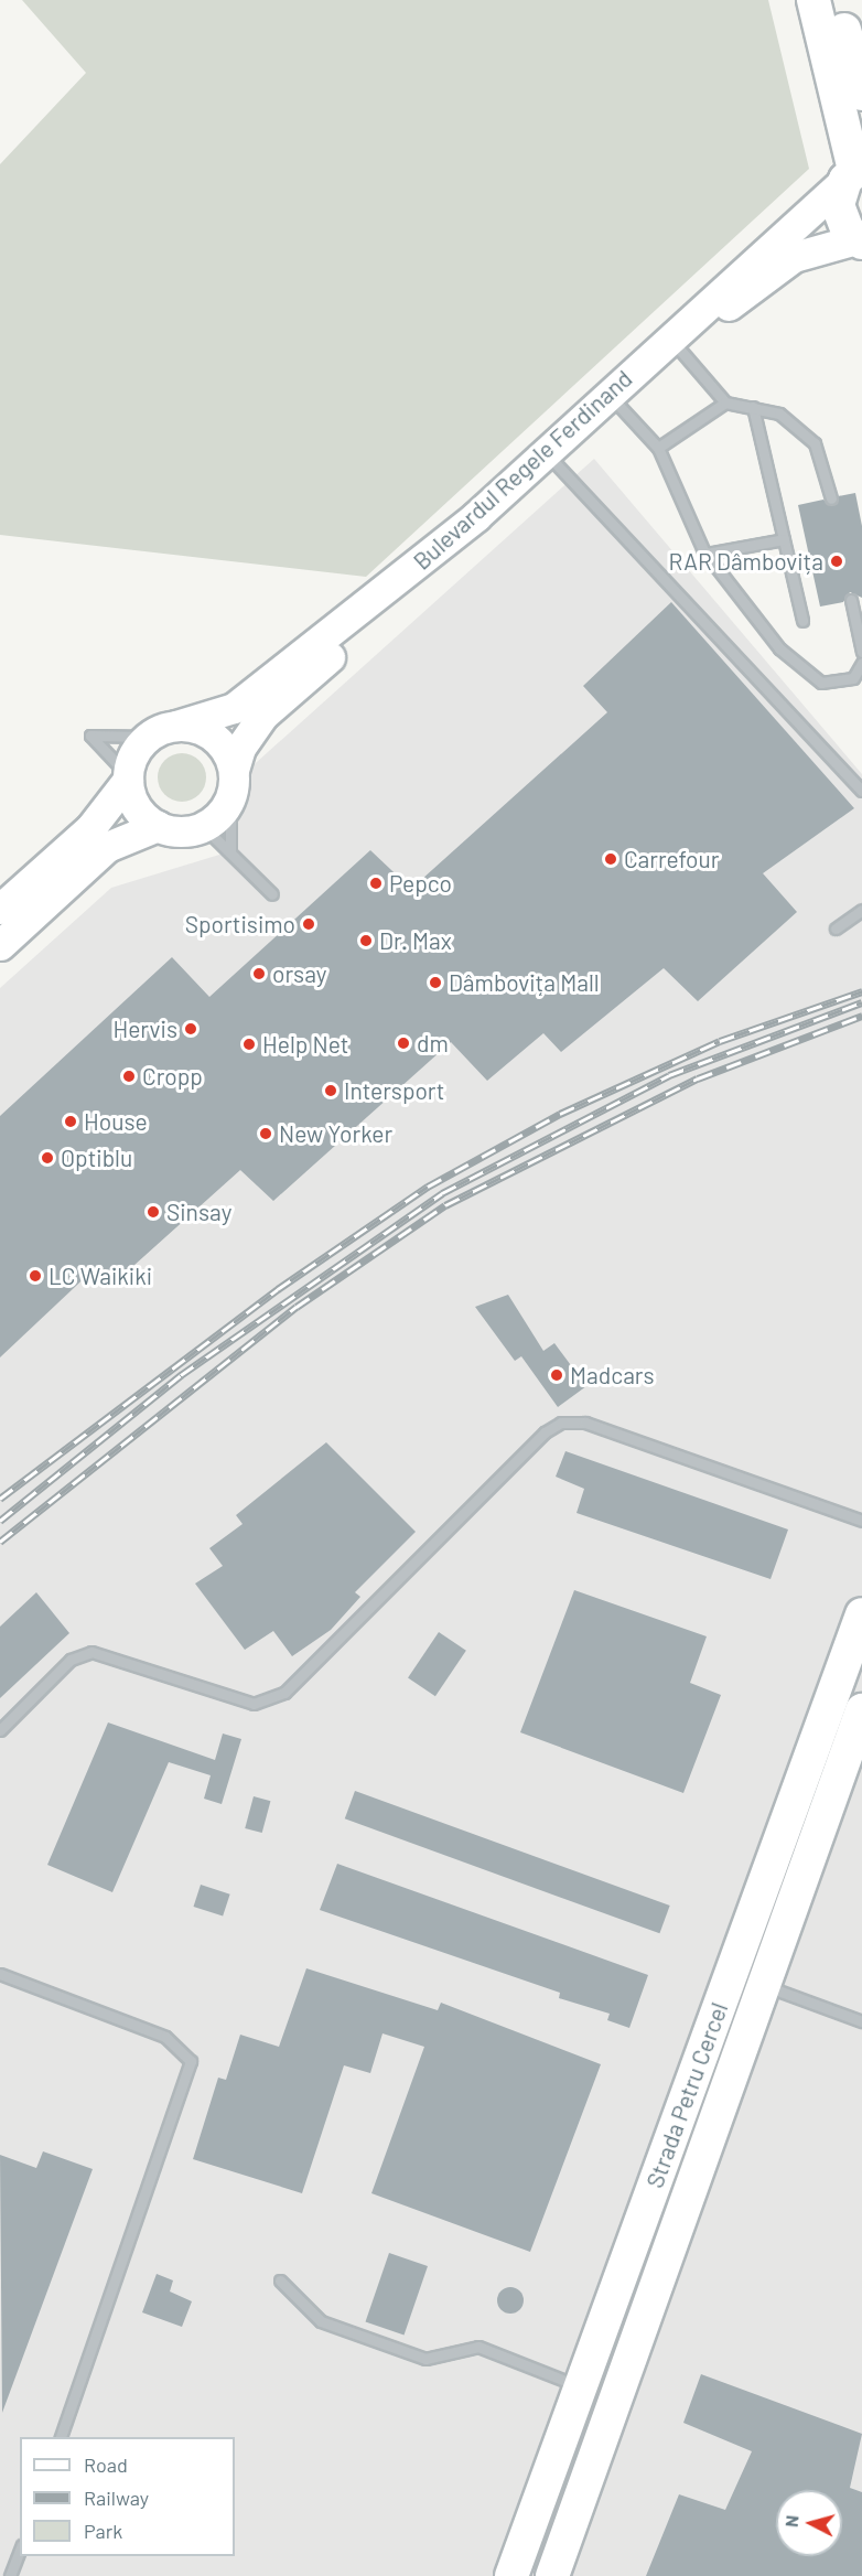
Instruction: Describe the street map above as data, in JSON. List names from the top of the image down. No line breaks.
{"streets":{"main road":["Bulevardul Regele Ferdinand","Strada Petru Cercel"]},"places":["RAR Dâmbovița","Carrefour","Pepco","Sportisimo","Dr. Max","orsay","Dâmbovița Mall","Hervis","dm","Help Net","Cropp","Intersport","House","New Yorker","Optiblu","Sinsay","LC Waikiki","Madcars"],"legend":["Road","Railway","Park"],"north":"left"}
